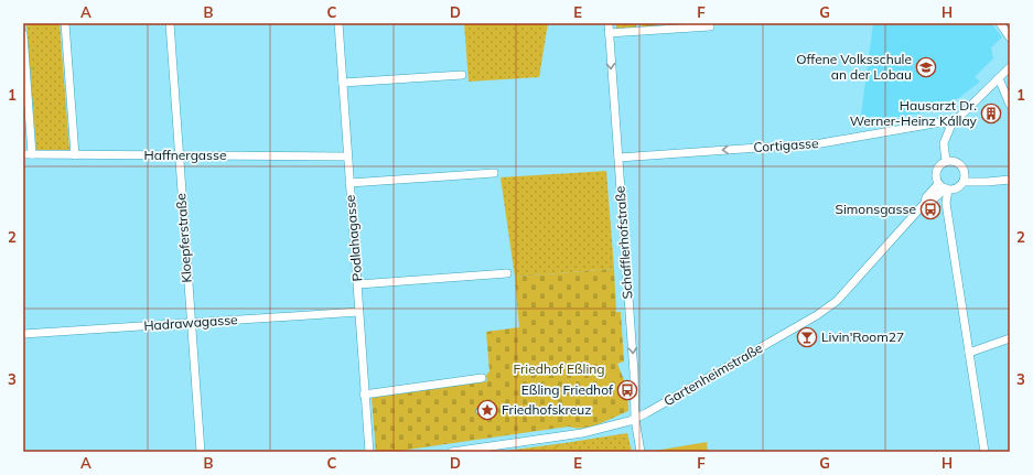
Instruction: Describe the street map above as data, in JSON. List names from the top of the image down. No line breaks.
{"streets":{"street":["Cortigasse","Haffnergasse","Kloepferstraße","Podlahagasse","Schafflerhofstraße","Hadrawagasse","Gartenheimstraße"]},"crossings":[["Cortigasse","Schafflerhofstraße"],["Haffnergasse","Kloepferstraße"],["Haffnergasse","Podlahagasse"],["Kloepferstraße","Hadrawagasse"],["Podlahagasse","Hadrawagasse"],["Schafflerhofstraße","Gartenheimstraße"]],"one_way":["Cortigasse","Schafflerhofstraße"],"parks":["Friedhof Eßling"],"places":{"school or university":["Offene Volksschule an der Lobau"],"building":["Hausarzt Dr. Werner-Heinz Kállay"],"bus stop":["Simonsgasse","Eßling Friedhof"],"bar":["Livin'Room27"],"place":["Friedhofskreuz"]},"grid":{"columns":["A","B","C","D","E","F","G","H"],"rows":["1","2","3"]}}
